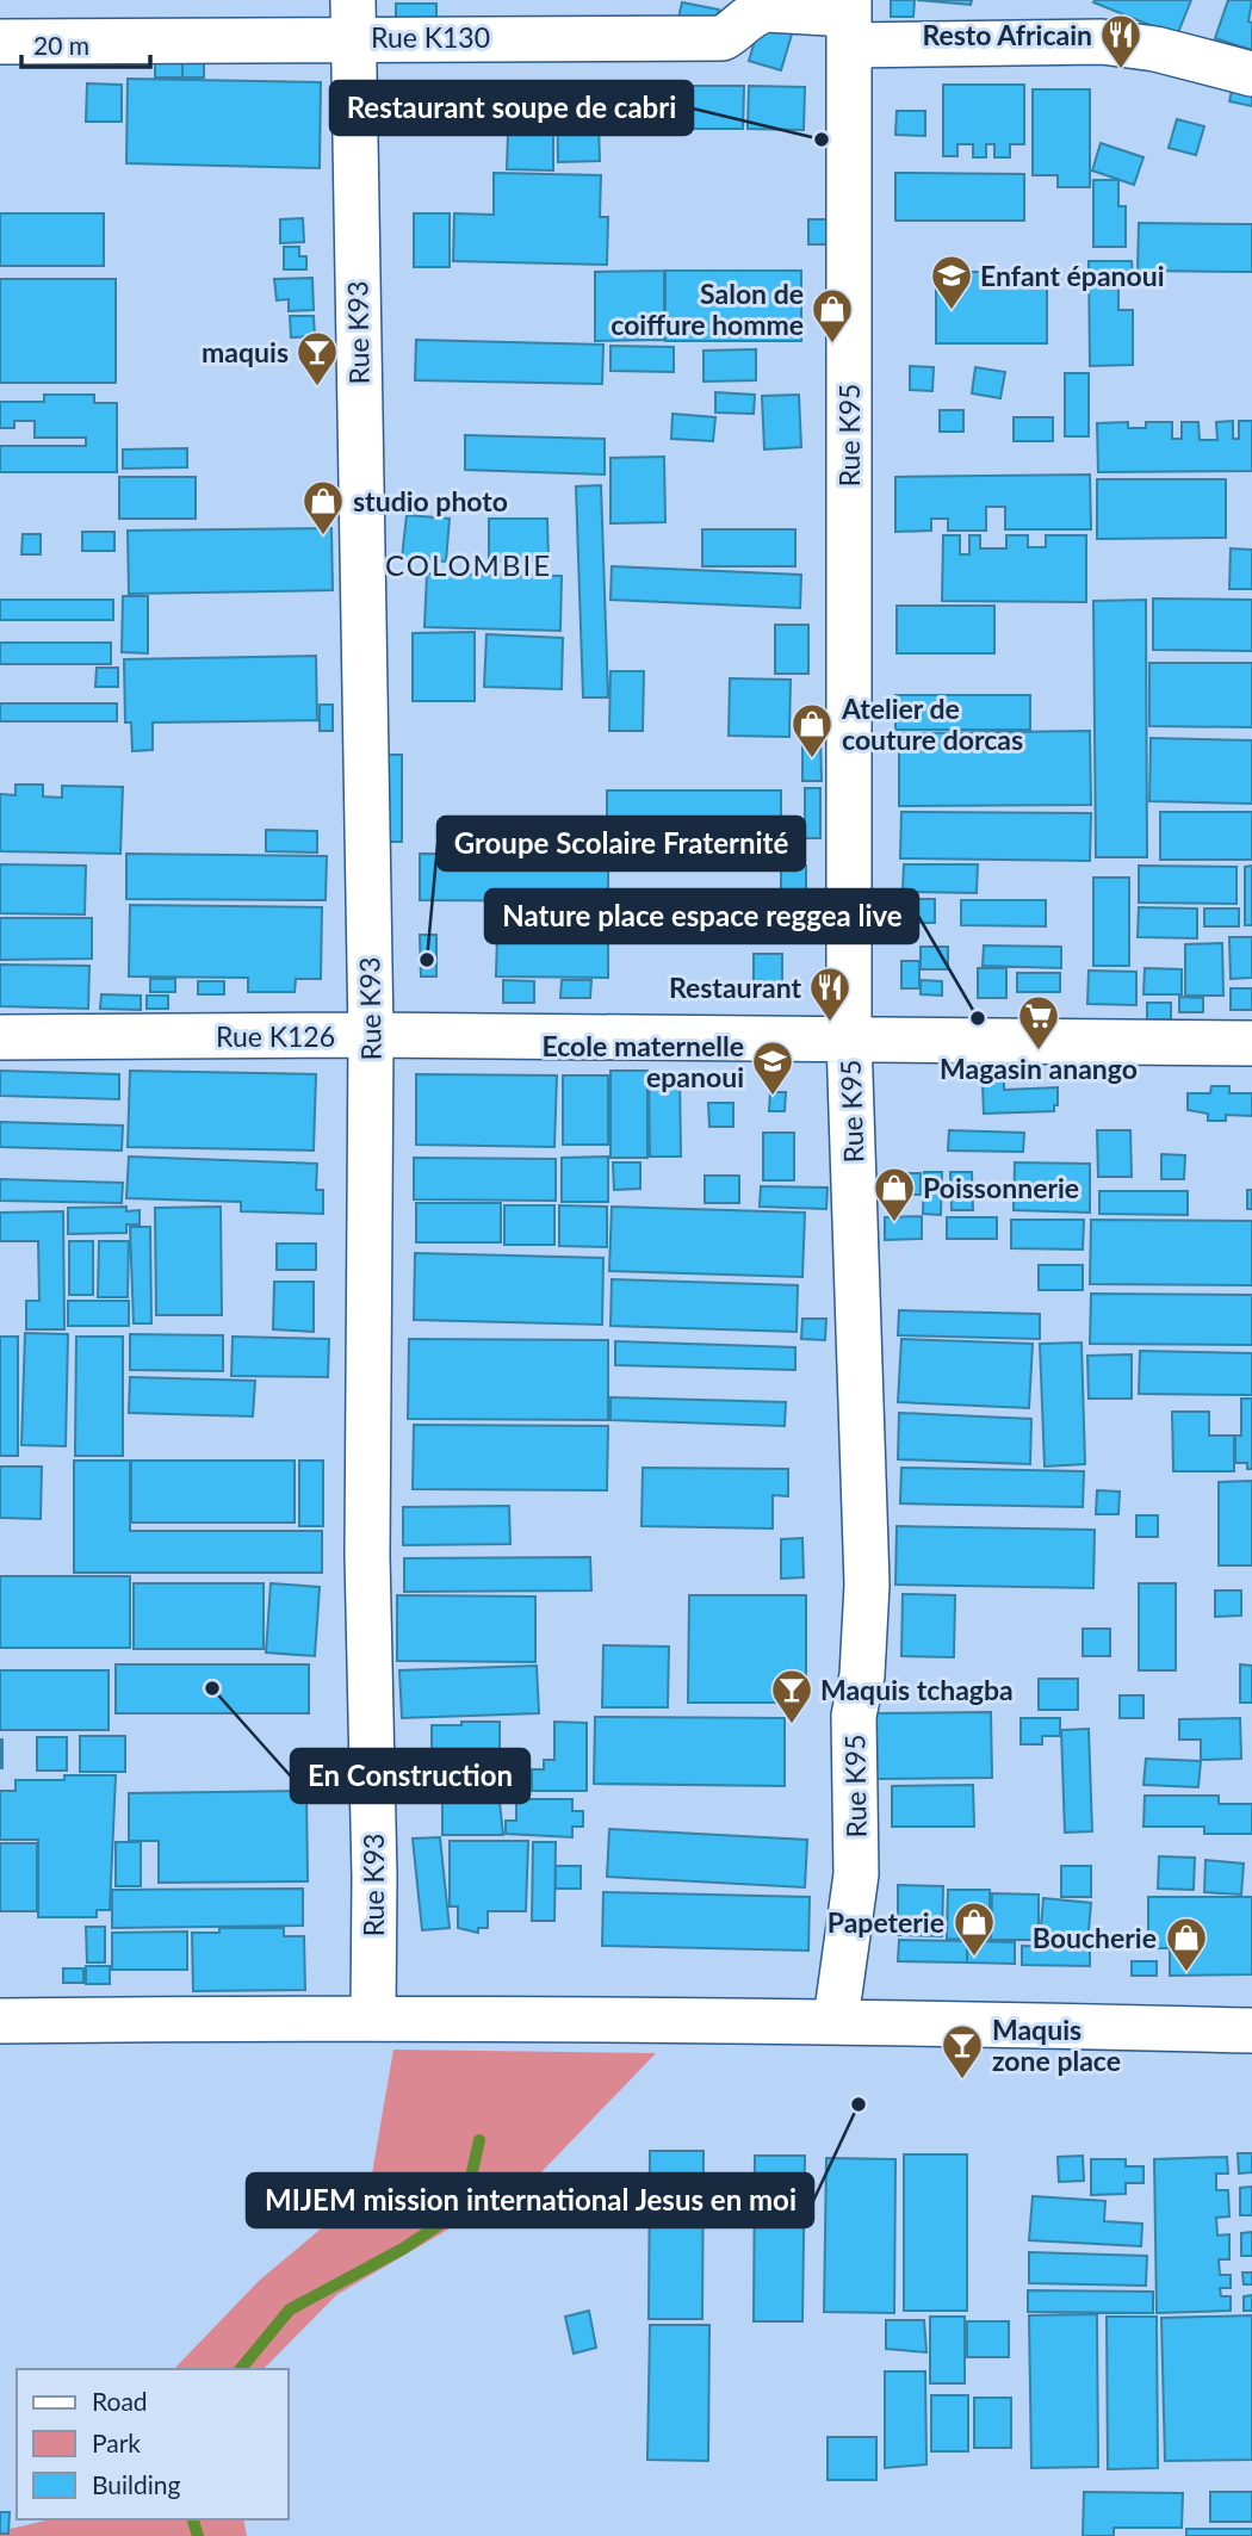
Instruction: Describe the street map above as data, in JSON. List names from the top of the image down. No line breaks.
{"streets":{"street":["Rue K130","Rue K93","Rue K95","Rue K126"]},"crossings":[["Rue K130","Rue K93"],["Rue K130","Rue K95"],["Rue K93","Rue K126"],["Rue K95","Rue K126"]],"districts":["COLOMBIE"],"places":{"restaurant":["Resto Africain","Restaurant"],"other":["Restaurant soupe de cabri","Groupe Scolaire Fraternité","Nature place espace reggea live","En Construction","MIJEM mission international Jesus en moi"],"school or university":["Enfant épanoui","Ecole maternelle epanoui"],"shop":["Salon de coiffure homme","studio photo","Atelier de couture dorcas","Poissonnerie","Papeterie","Boucherie"],"bar":["maquis","Maquis tchagba","Maquis zone place"],"supermarket":["Magasin anango"]},"legend":["Road","Park","Building"],"scale_bar":"20 m"}
